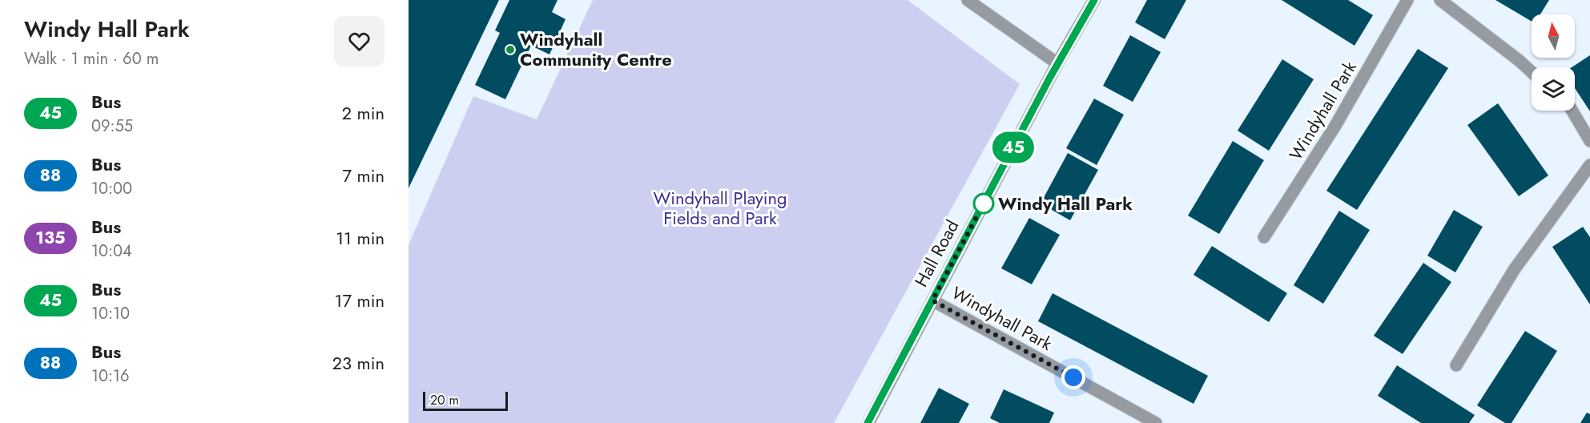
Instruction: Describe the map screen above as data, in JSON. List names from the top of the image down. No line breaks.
{"streets":{"street":["Windyhall Park","Hall Road"]},"crossings":[["Windyhall Park","Hall Road"]],"parks":["Windyhall Playing Fields and Park"],"places":["Windyhall Community Centre","Windy Hall Park"],"lines":["bus line 45"],"scale_bar":"20 m","north":"top","page":{"heading":["Windy Hall Park","Walk · 1 min · 60 m"],"on_map":"45","list":[{"mark":"45","name":"Bus","note":"09:55","value":"2 min"},{"mark":"88","name":"Bus","note":"10:00","value":"7 min"},{"mark":"135","name":"Bus","note":"10:04","value":"11 min"},{"mark":"45","name":"Bus","note":"10:10","value":"17 min"},{"mark":"88","name":"Bus","note":"10:16","value":"23 min"}],"scale":"20 m"}}
